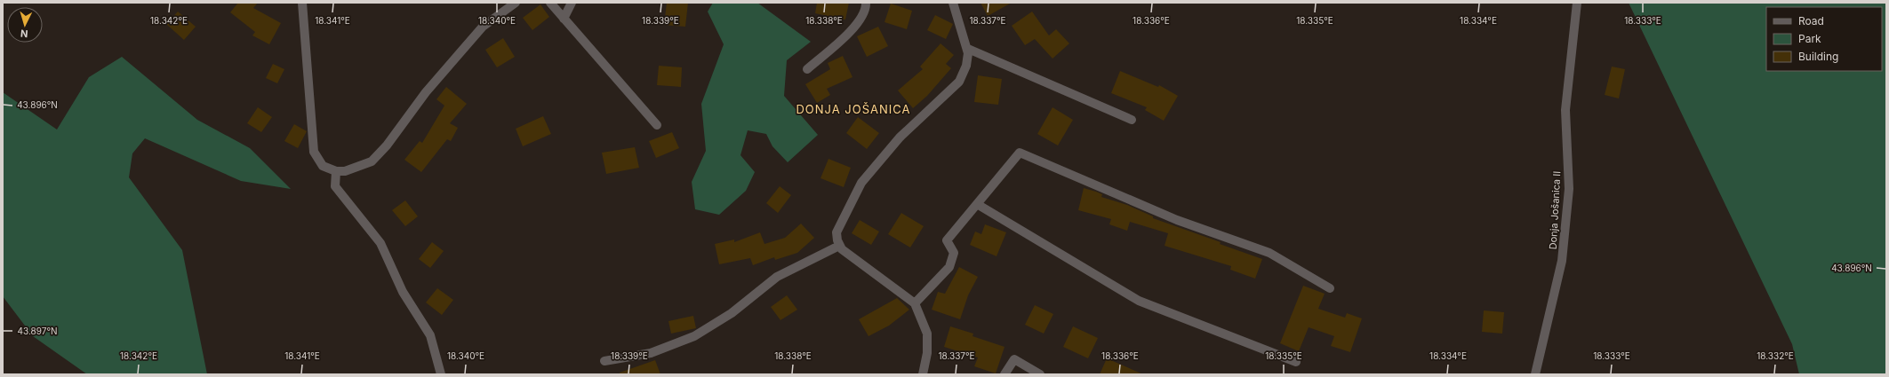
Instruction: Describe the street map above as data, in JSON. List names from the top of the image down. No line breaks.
{"streets":{"street":["Donja Jošanica II"]},"districts":["DONJA JOŠANICA"],"legend":["Road","Park","Building"],"north":"bottom","coordinates":["18.342°E","18.341°E","18.340°E","18.339°E","18.338°E","18.337°E","18.336°E","18.335°E","18.334°E","18.333°E","43.896°N","43.897°N","18.332°E"]}
